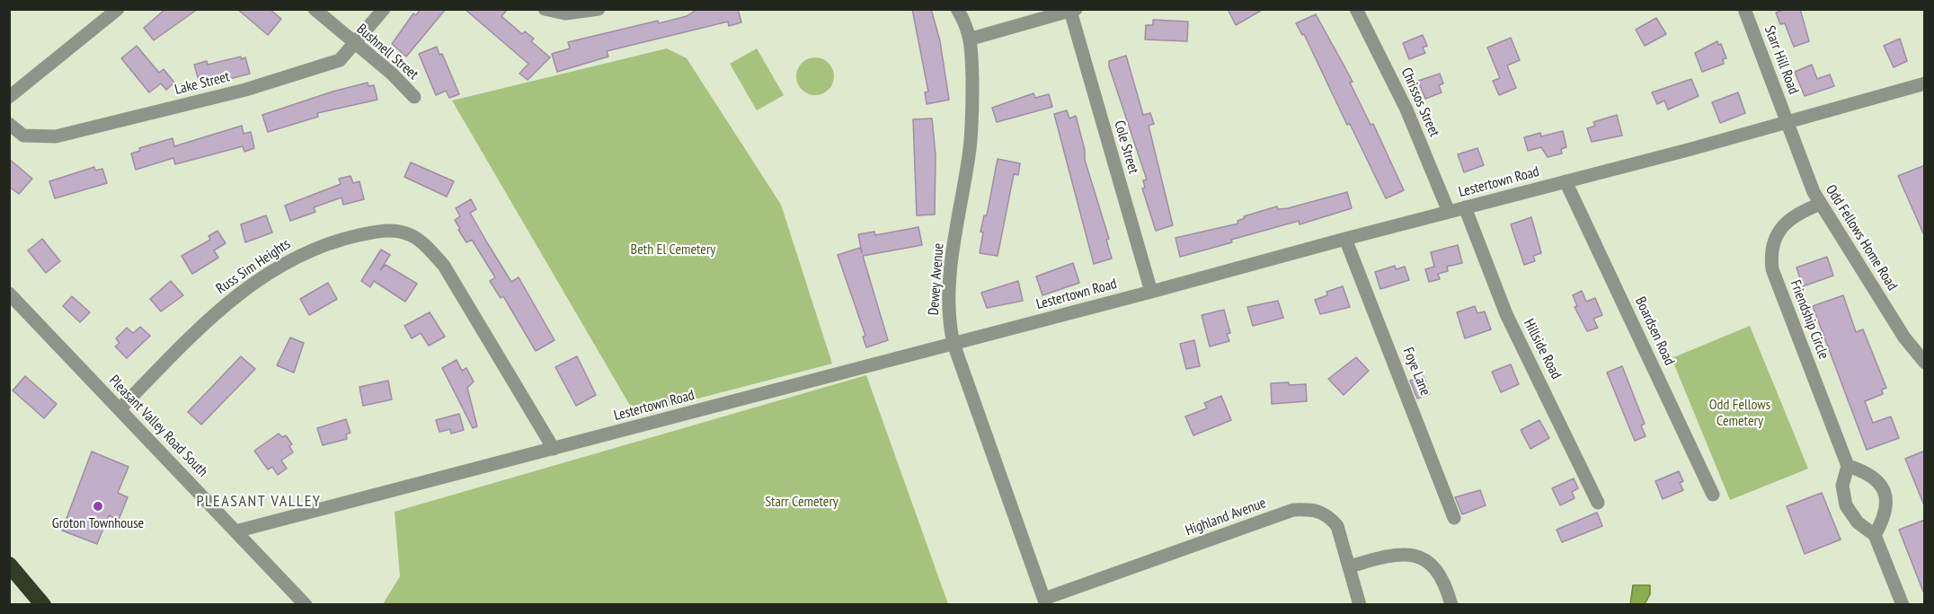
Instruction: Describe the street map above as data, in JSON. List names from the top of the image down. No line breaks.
{"streets":{"street":["Bushnell Street","Starr Hill Road","Lake Street","Chrissos Street","Cole Street","Lestertown Road","Odd Fellows Home Road","Russ Sim Heights","Dewey Avenue","Friendship Circle","Boardsen Road","Hillside Road","Foye Lane","Pleasant Valley Road South","Highland Avenue"]},"crossings":[["Bushnell Street","Lake Street"],["Starr Hill Road","Lestertown Road"],["Starr Hill Road","Odd Fellows Home Road"],["Chrissos Street","Lestertown Road"],["Cole Street","Lestertown Road"],["Lestertown Road","Odd Fellows Home Road"],["Lestertown Road","Russ Sim Heights"],["Lestertown Road","Dewey Avenue"],["Lestertown Road","Boardsen Road"],["Lestertown Road","Hillside Road"],["Lestertown Road","Foye Lane"],["Lestertown Road","Pleasant Valley Road South"],["Odd Fellows Home Road","Friendship Circle"],["Russ Sim Heights","Pleasant Valley Road South"],["Dewey Avenue","Highland Avenue"]],"districts":["PLEASANT VALLEY"],"parks":["Beth El Cemetery","Odd Fellows Cemetery","Starr Cemetery"],"places":["Groton Townhouse"]}
